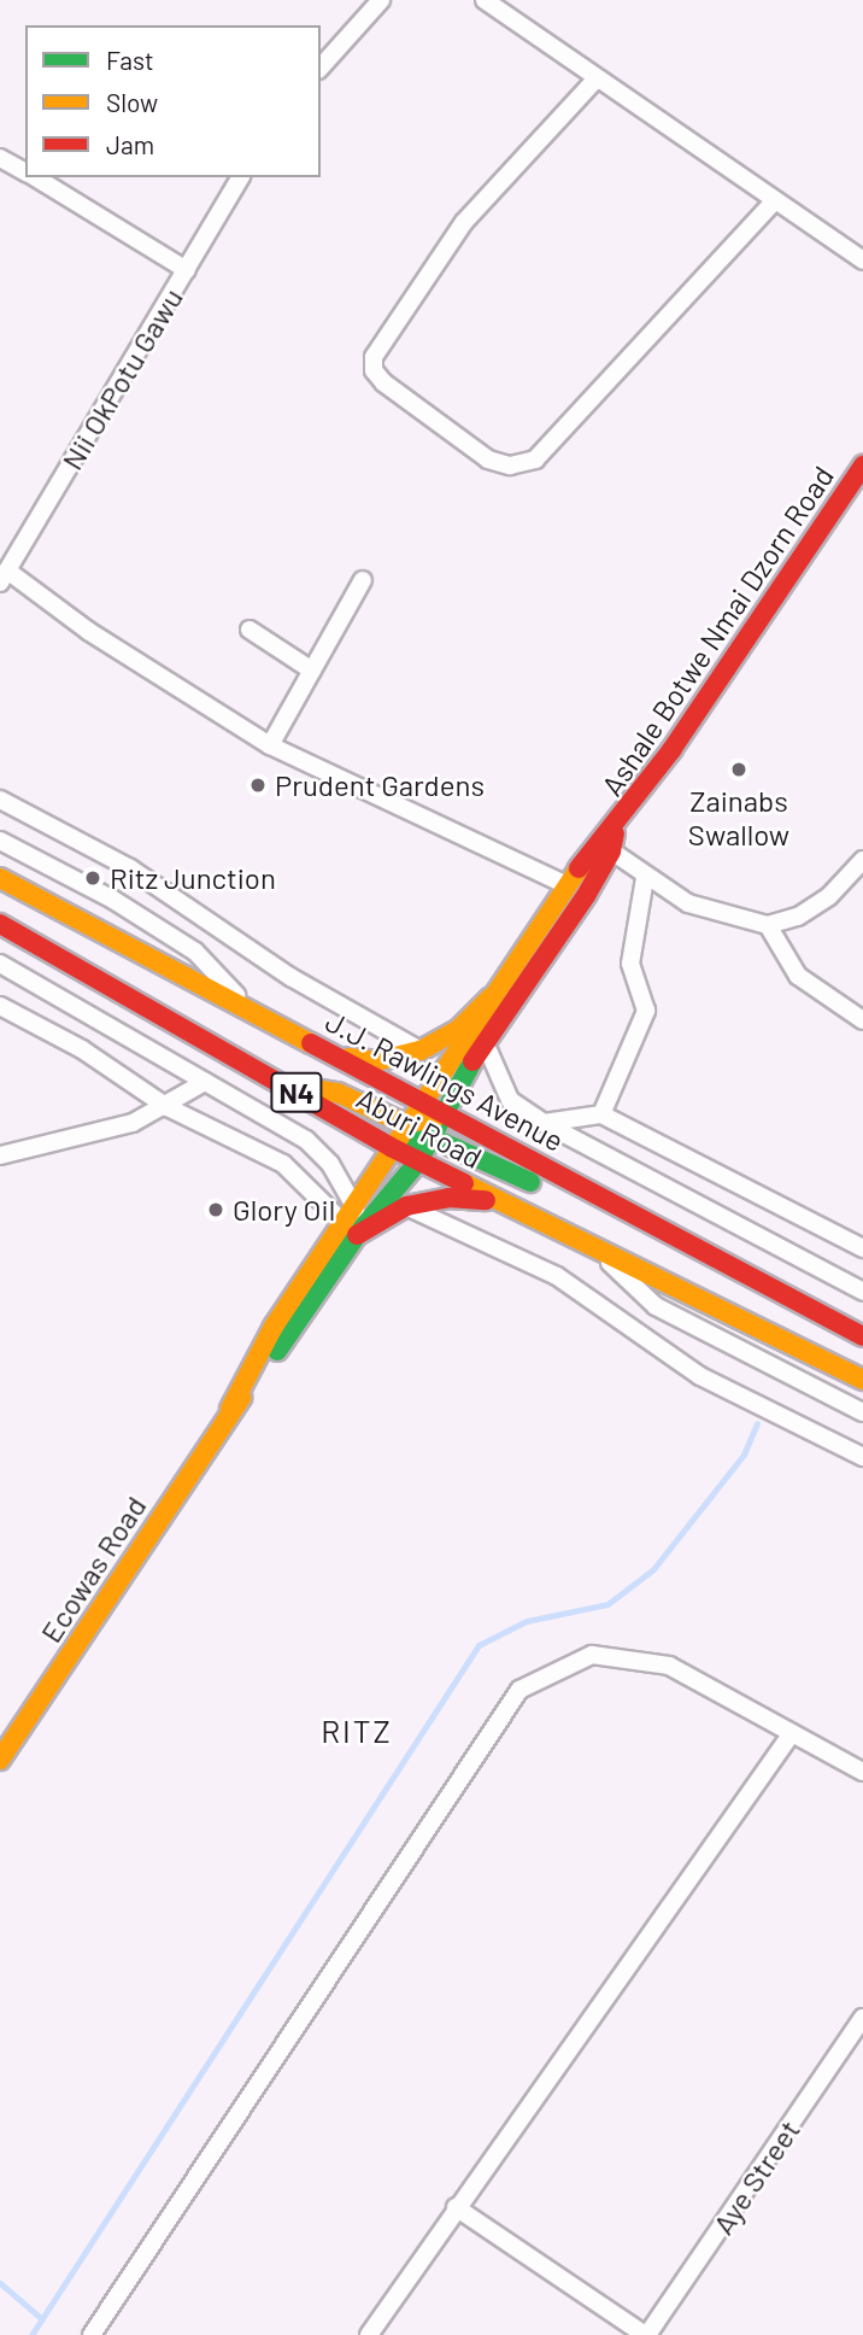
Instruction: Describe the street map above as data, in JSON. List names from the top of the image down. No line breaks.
{"streets":{"main road":["Ashale Botwe Nmai Dzorn Road","J.J. Rawlings Avenue","N4","Aburi Road","Ecowas Road"],"street":["Nii OkPotu Gawu","Aye Street"]},"crossings":[["Ashale Botwe Nmai Dzorn Road","Ecowas Road"],["J.J. Rawlings Avenue","Ecowas Road"],["N4","Aburi Road"],["Aburi Road","Ecowas Road"]],"districts":["RITZ"],"places":["Zainabs Swallow","Prudent Gardens","Ritz Junction","Glory Oil"],"legend":["Fast","Slow","Jam"]}
